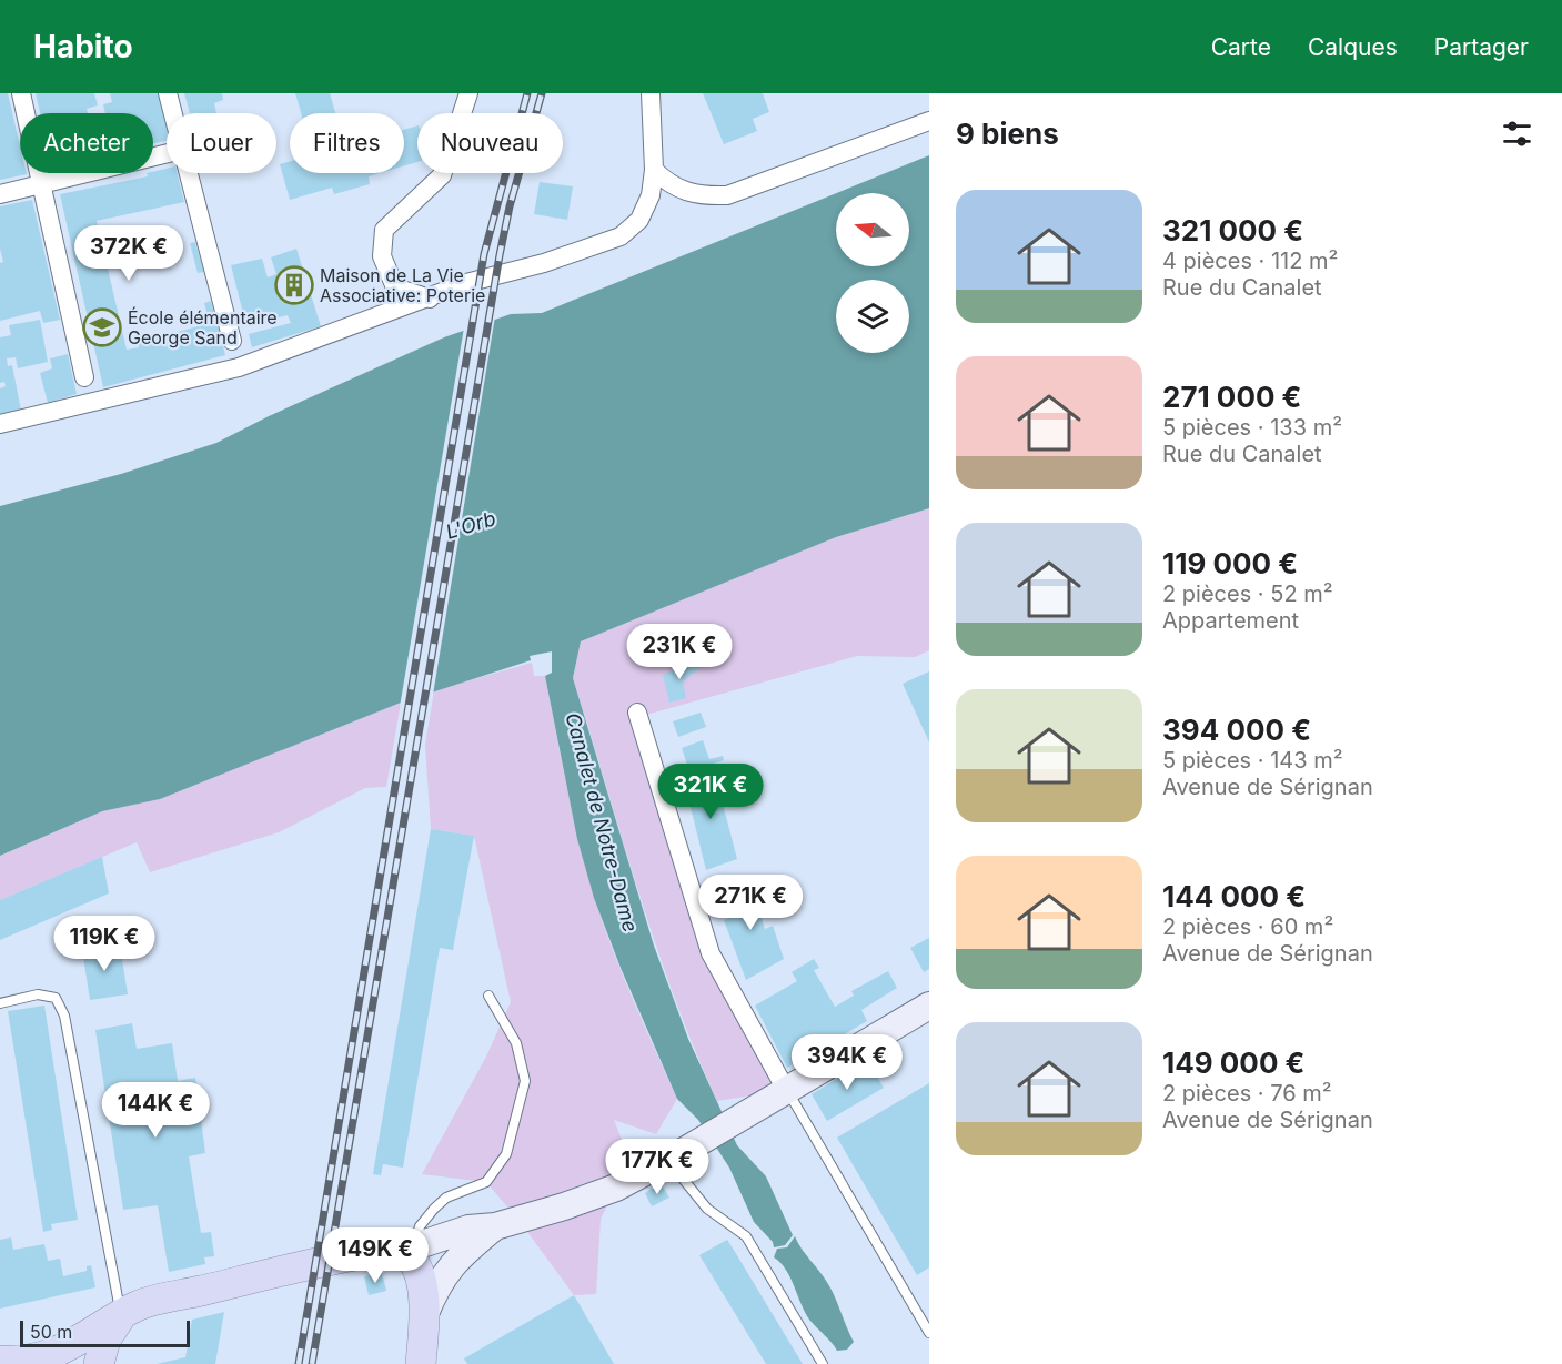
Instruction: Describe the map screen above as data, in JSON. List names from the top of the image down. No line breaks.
{"water":["L'Orb","Canalet de Notre-Dame"],"places":{"building":["Maison de La Vie Associative: Poterie"],"school or university":["École élémentaire George Sand"]},"scale_bar":"50 m","north":"left","page":{"header":"Habito","nav":["Carte","Calques","Partager"],"heading":"9 biens","chip":["Acheter","Louer","Filtres","Nouveau"],"list":[{"name":"321 000 €","note":"4 pièces · 112 m² · Rue du Canalet"},{"name":"271 000 €","note":"5 pièces · 133 m² · Rue du Canalet"},{"name":"119 000 €","note":"2 pièces · 52 m² · Appartement"},{"name":"394 000 €","note":"5 pièces · 143 m² · Avenue de Sérignan"},{"name":"144 000 €","note":"2 pièces · 60 m² · Avenue de Sérignan"},{"name":"149 000 €","note":"2 pièces · 76 m² · Avenue de Sérignan"}],"price":["372K €","231K €","321K €","271K €","119K €","394K €","144K €","177K €","149K €"],"scale":"50 m"}}
